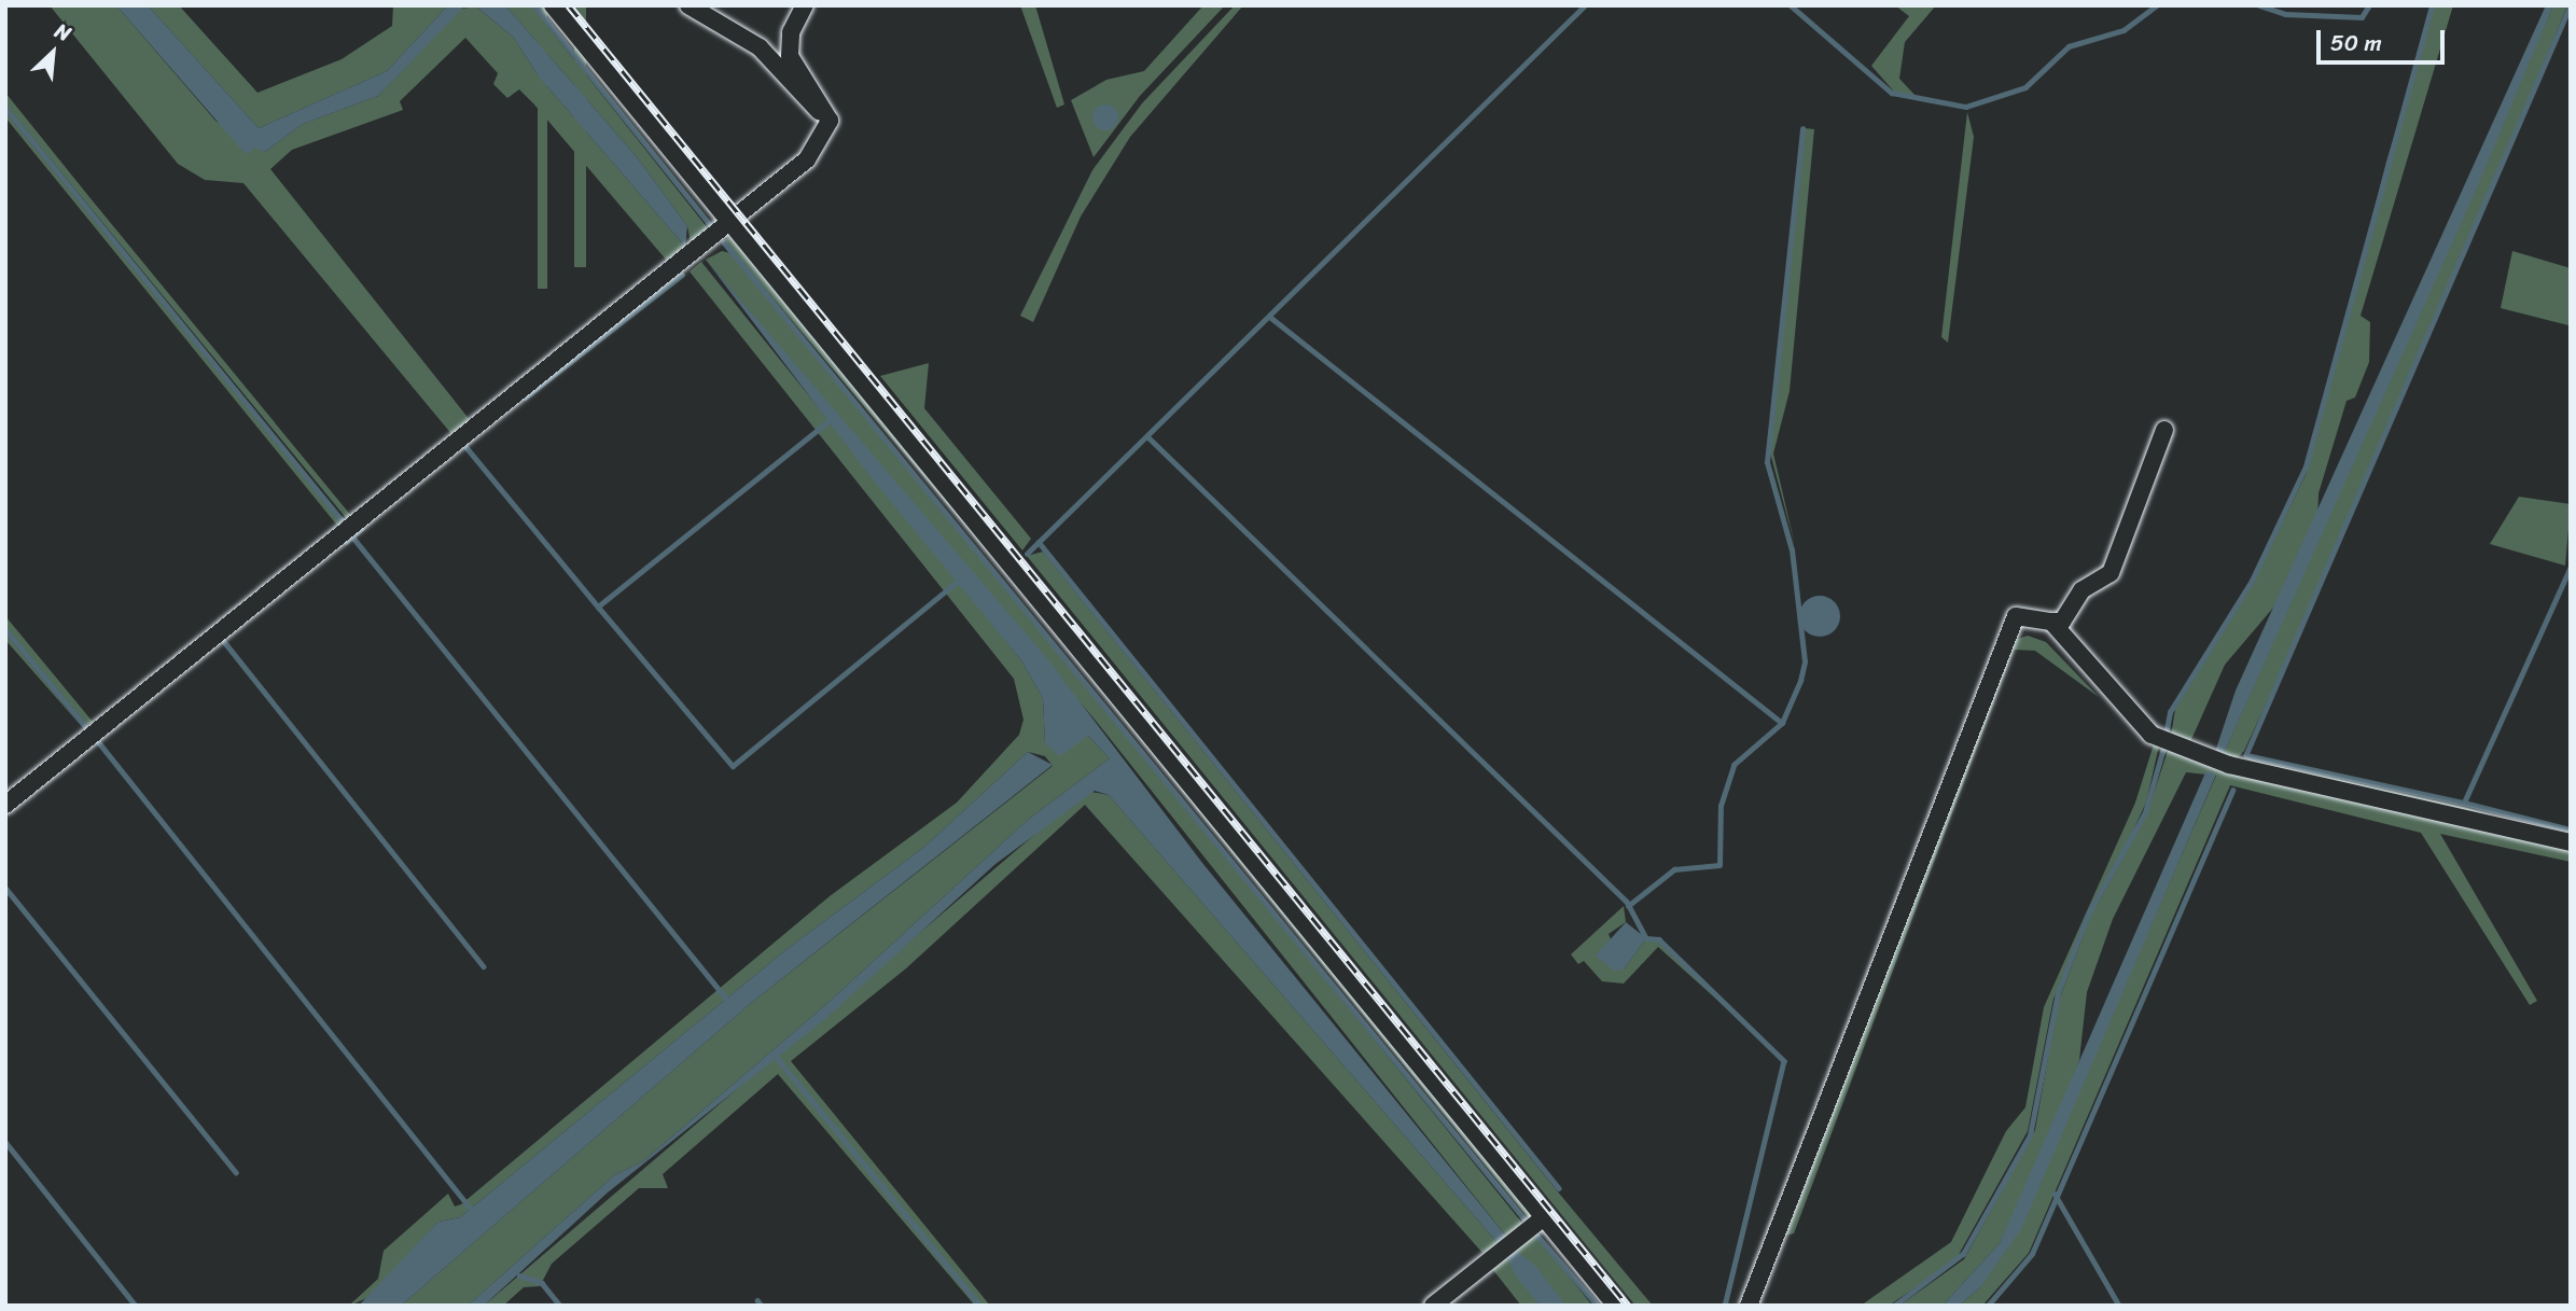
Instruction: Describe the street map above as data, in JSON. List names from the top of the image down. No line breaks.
{"scale_bar":"50 m","north":"top right"}
